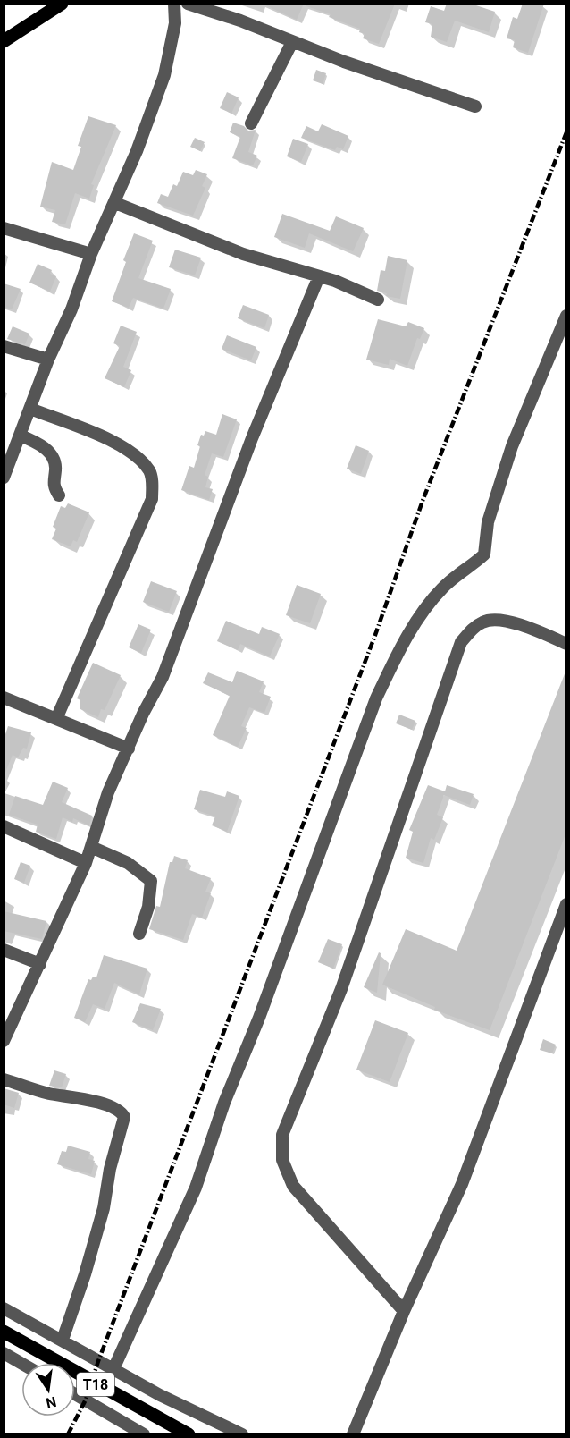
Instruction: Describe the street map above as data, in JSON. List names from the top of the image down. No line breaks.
{"streets":{"main road":["T18"]},"north":"bottom"}
